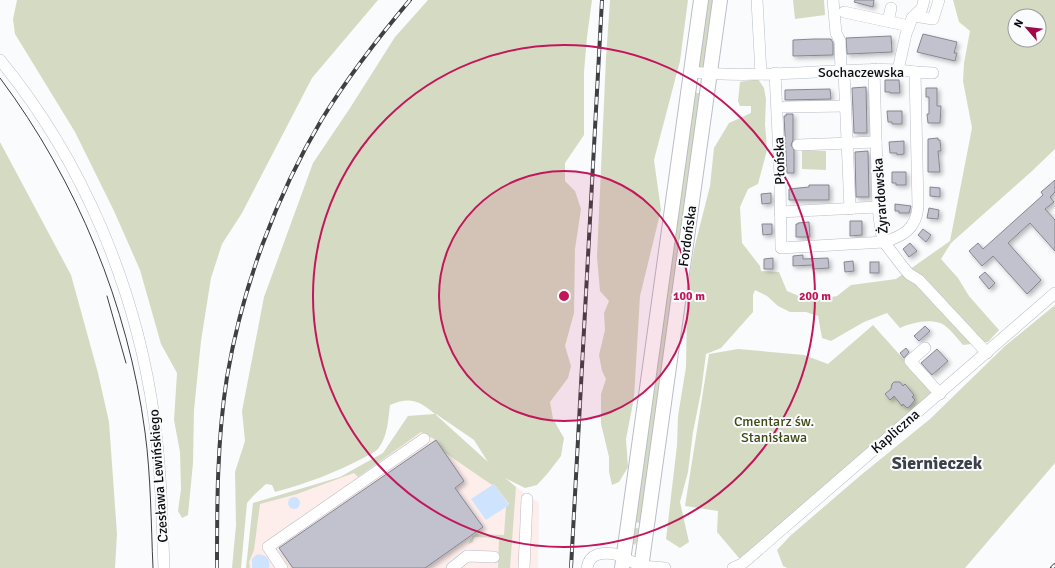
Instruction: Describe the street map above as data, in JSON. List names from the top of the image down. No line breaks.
{"streets":{"main road":["Fordońska"],"street":["Sochaczewska","Płońska","Żyrardowska","Kapliczna","Czesława Lewińskiego"]},"crossings":[["Sochaczewska","Płońska"],["Sochaczewska","Żyrardowska"],["Sochaczewska","Fordońska"],["Żyrardowska","Kapliczna"]],"districts":["Siernieczek"],"parks":["Cmentarz św. Stanisława"],"north":"top left","rings":["100 m","200 m"]}
